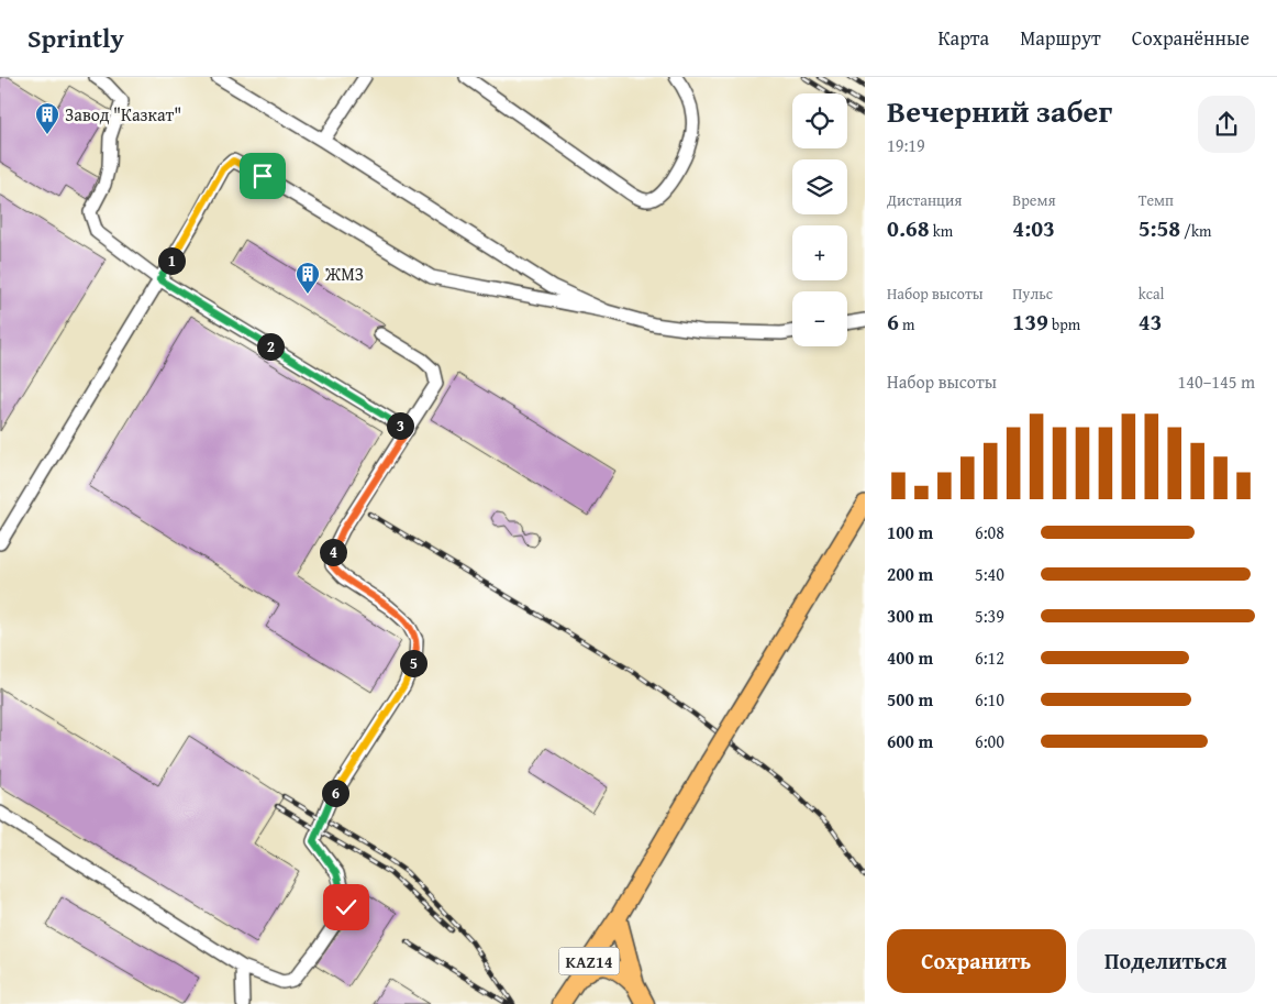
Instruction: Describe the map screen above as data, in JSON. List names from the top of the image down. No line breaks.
{"streets":{"highway":["KAZ14"]},"places":{"building":["Завод \"Казкат\"","ЖМЗ"]},"page":{"header":"Sprintly","nav":["Карта","Маршрут","Сохранённые"],"heading":["Вечерний забег","19:19"],"map_buttons":["+","−"],"stats":[["Дистанция","0.68 km"],["Время","4:03"],["Темп","5:58 /km"],["Набор высоты","6 m"],["Пульс","139 bpm"],["kcal","43"]],"pins":["1","2","3","4","5","6"],"chart":["Набор высоты","140–145 m"],"list":[{"name":"100 m","note":"6:08"},{"name":"200 m","note":"5:40"},{"name":"300 m","note":"5:39"},{"name":"400 m","note":"6:12"},{"name":"500 m","note":"6:10"},{"name":"600 m","note":"6:00"}],"buttons":["Сохранить","Поделиться"]}}
